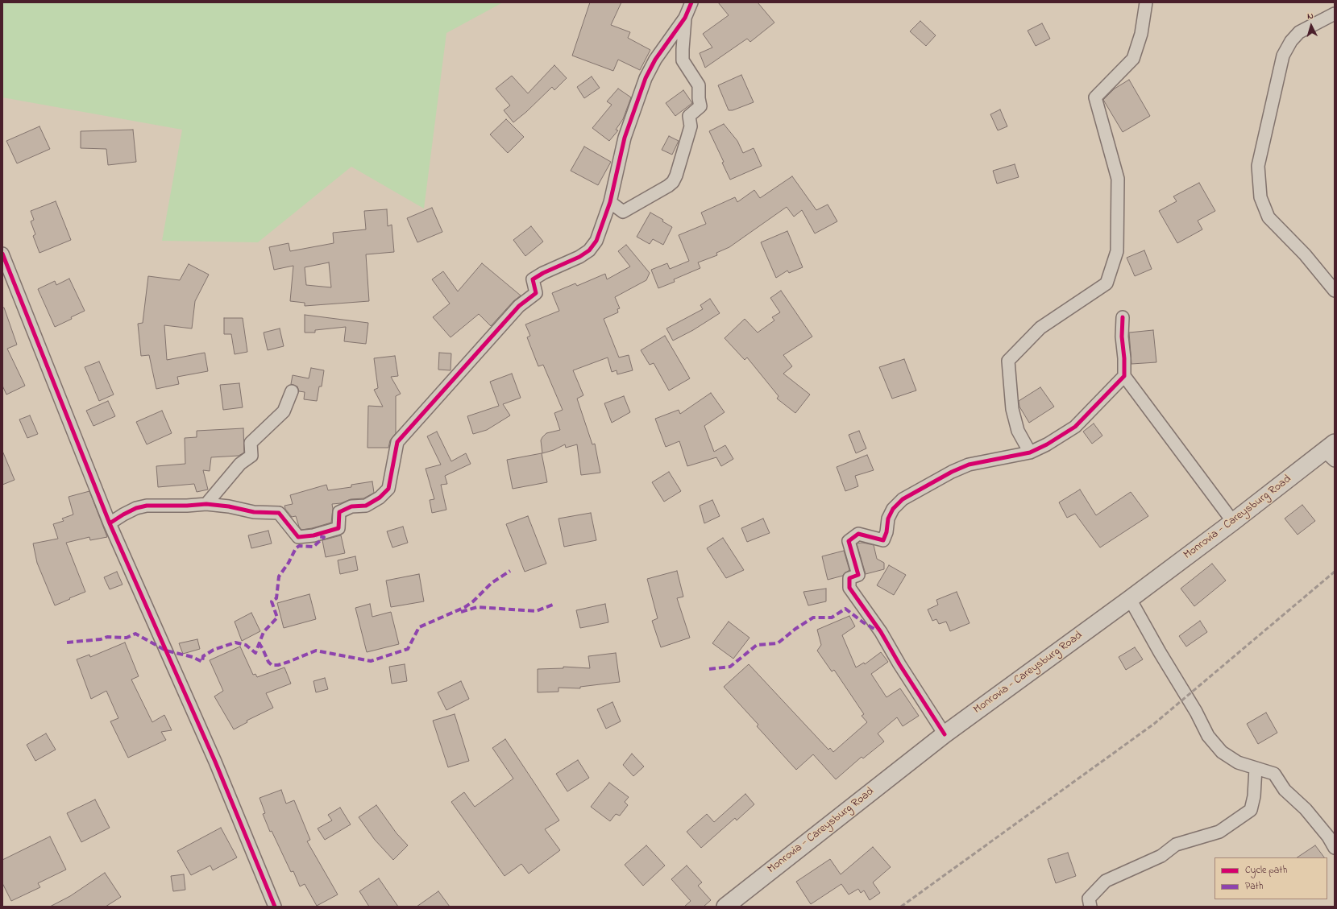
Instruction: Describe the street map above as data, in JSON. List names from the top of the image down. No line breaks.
{"streets":{"main road":["Monrovia - Careysburg Road"]},"legend":["Cycle path","Path"],"north":"top"}
